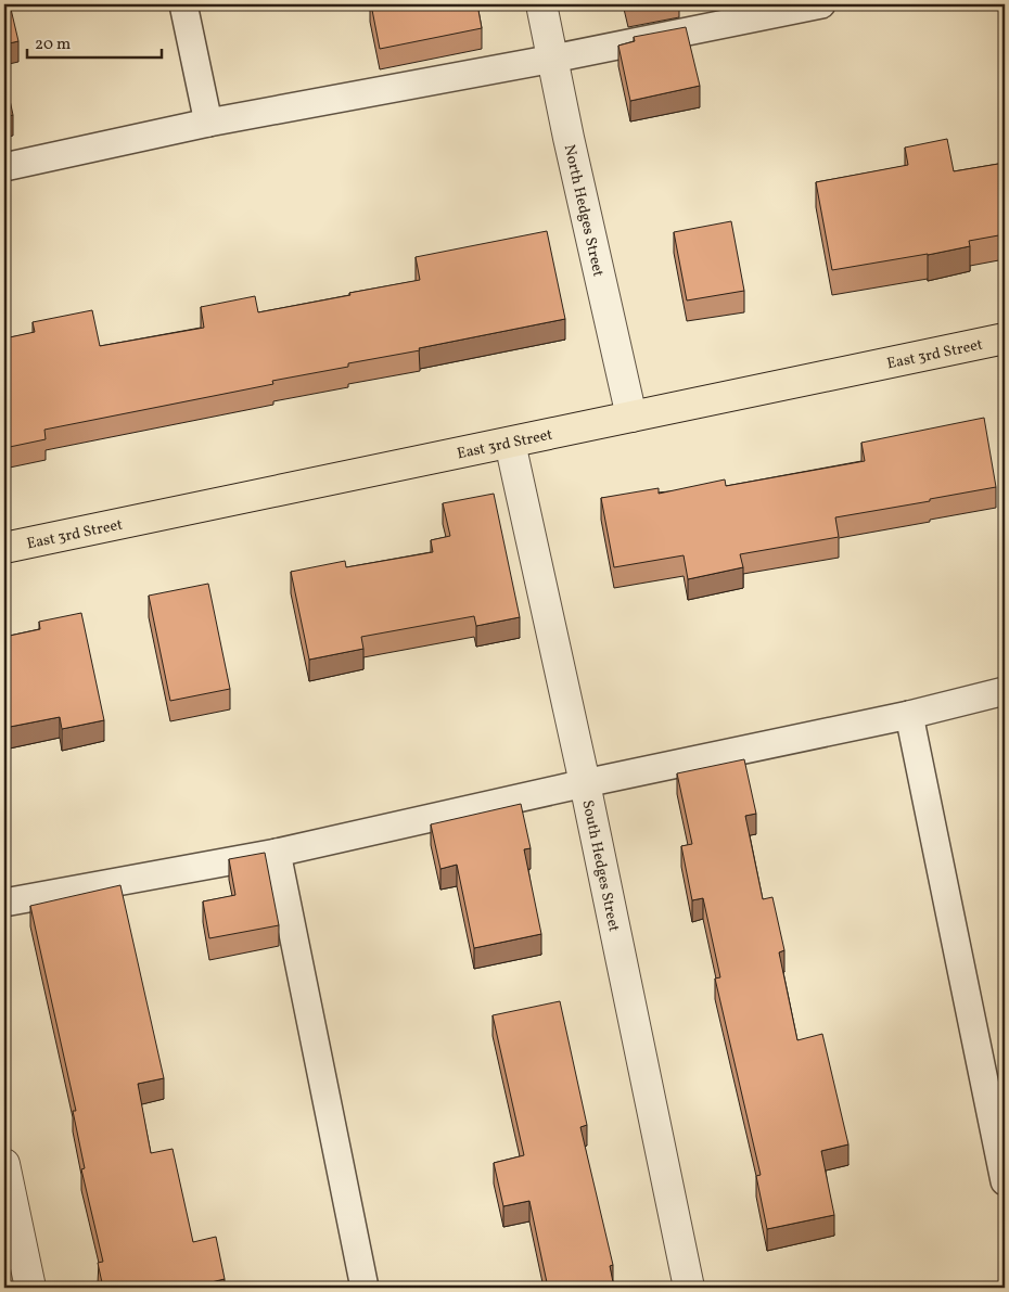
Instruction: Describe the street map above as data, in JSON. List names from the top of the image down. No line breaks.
{"streets":{"main road":["East 3rd Street"],"street":["North Hedges Street","South Hedges Street"]},"crossings":[["North Hedges Street","East 3rd Street"],["East 3rd Street","South Hedges Street"]],"scale_bar":"20 m"}
